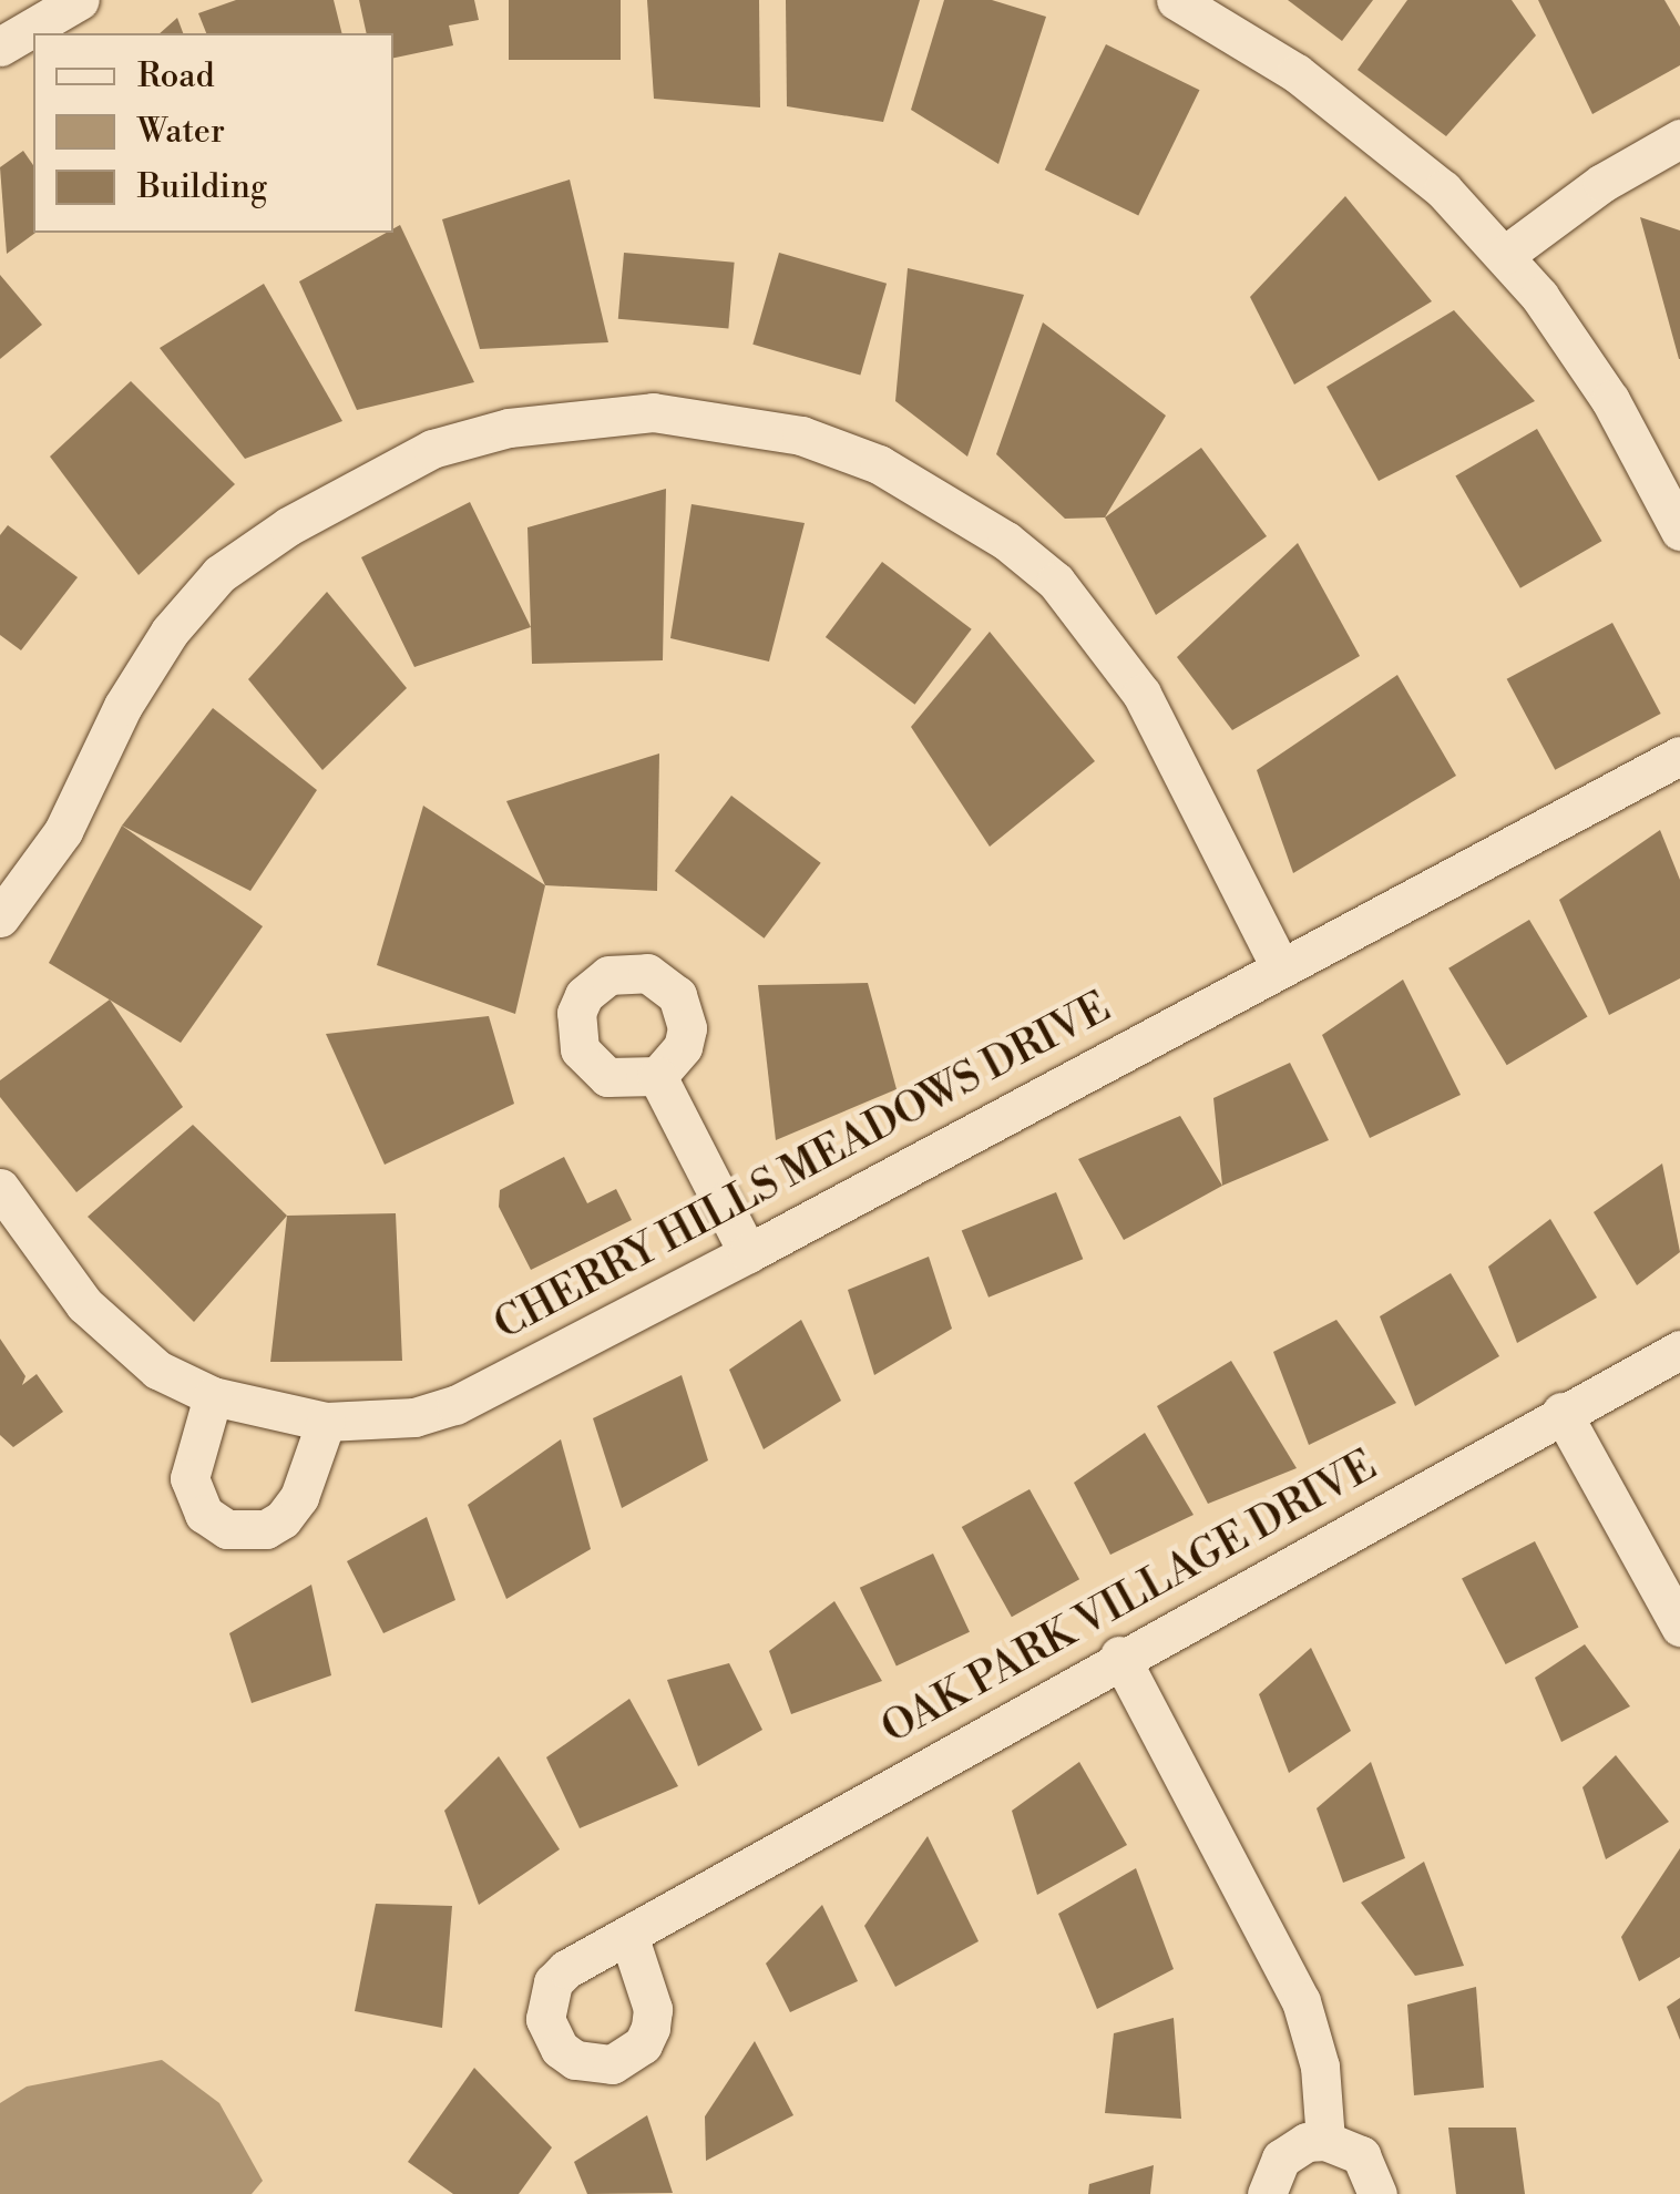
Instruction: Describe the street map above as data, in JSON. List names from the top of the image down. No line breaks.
{"streets":{"street":["CHERRY HILLS MEADOWS DRIVE","OAK PARK VILLAGE DRIVE"]},"legend":["Road","Water","Building"]}
